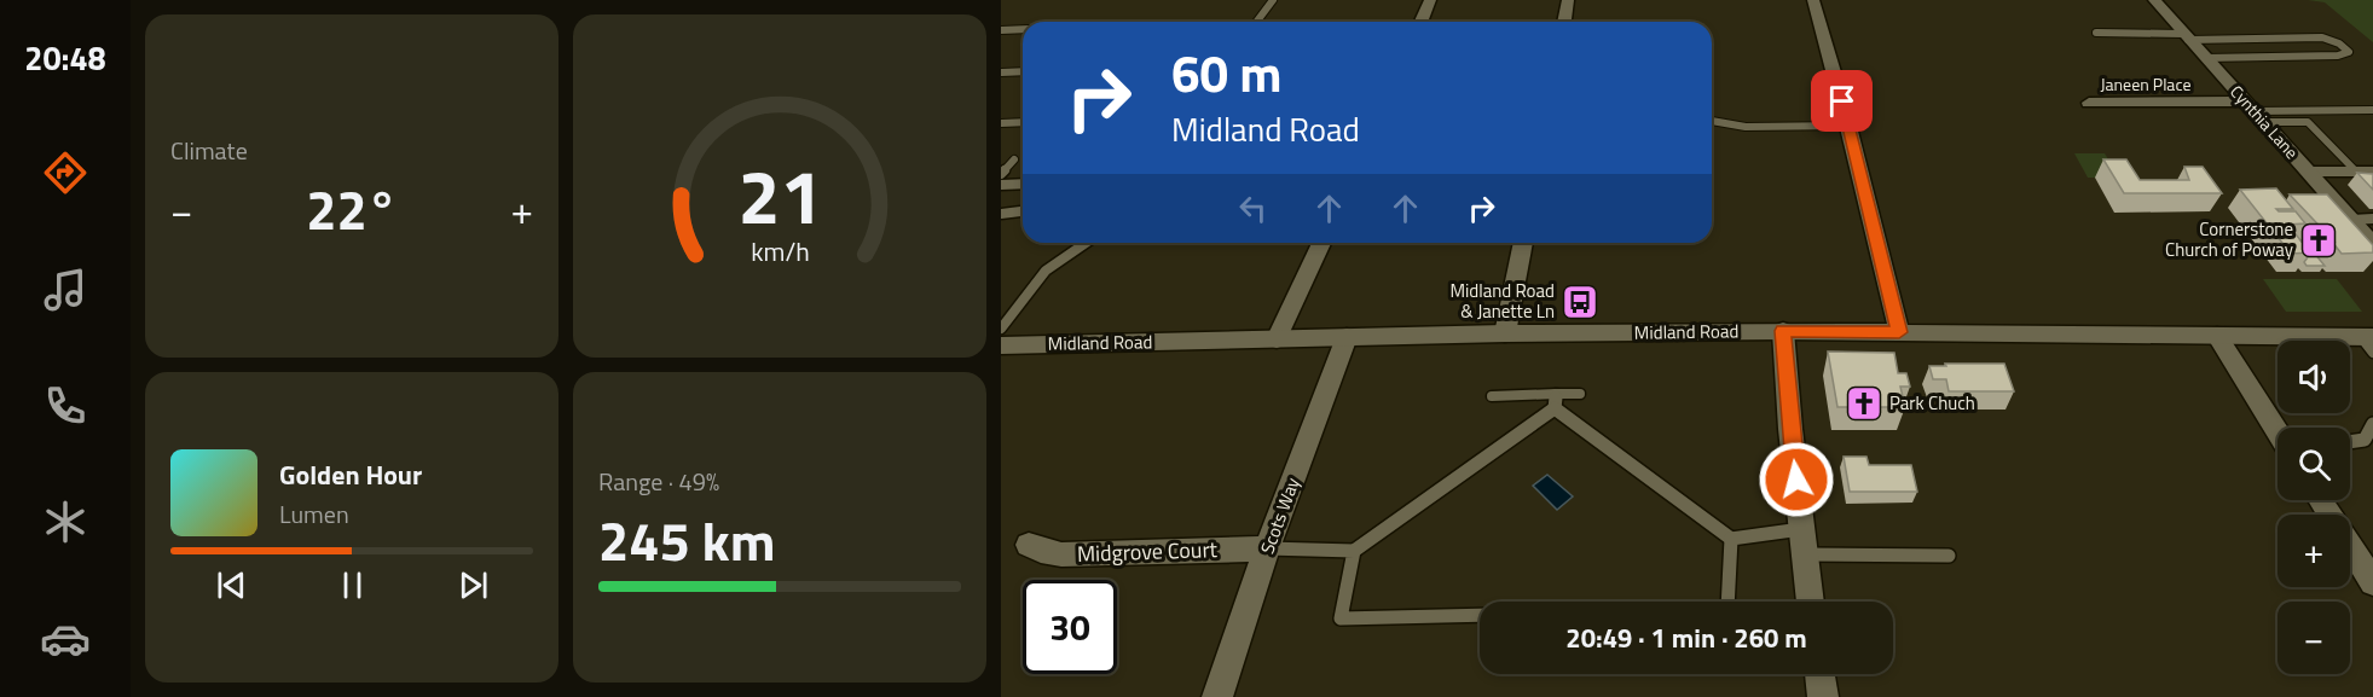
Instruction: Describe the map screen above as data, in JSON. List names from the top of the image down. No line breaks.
{"streets":{"street":["Janeen Place","Cynthia Lane","Midland Road","Scots Way","Midgrove Court"]},"crossings":[["Janeen Place","Cynthia Lane"],["Midland Road","Scots Way"],["Scots Way","Midgrove Court"]],"places":{"church":["Cornerstone Church of Poway","Park Chuch"],"bus stop":["Midland Road & Janette Ln"]},"page":{"tabs":"20:48","tile":["Climate",["Range · 49%","245 km"]],"turn":["60 m","Midland Road"],"heat":["−","22°","+"],"map_buttons":["+","−"],"song":["Golden Hour","Lumen"],"limit":"30","trip":"20:49 · 1 min · 260 m","gauge":["21","km/h"]}}
